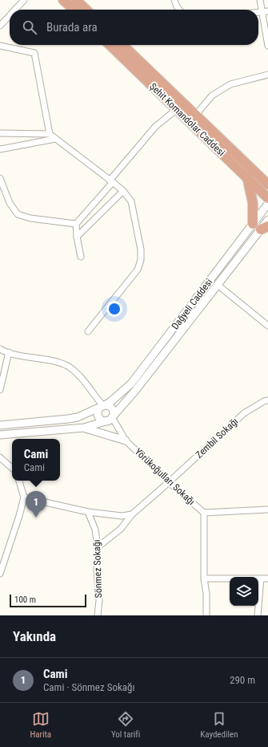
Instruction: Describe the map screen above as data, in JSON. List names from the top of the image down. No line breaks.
{"streets":{"main road":["Şehit Komandolar Caddesi"],"street":["Dağyeli Caddesi","Zembil Sokağı","Yörükoğulları Sokağı","Sönmez Sokağı"]},"crossings":[["Dağyeli Caddesi","Yörükoğulları Sokağı"],["Zembil Sokağı","Yörükoğulları Sokağı"],["Zembil Sokağı","Sönmez Sokağı"]],"scale_bar":"100 m","page":{"search":"Burada ara","popup":["Cami","Cami"],"pins":"1","scale":"100 m","heading":"Yakında","list":[{"mark":"1","name":"Cami","note":"Cami · Sönmez Sokağı","value":"290 m"}],"nav":["Harita","Yol tarifi","Kaydedilen"]}}
